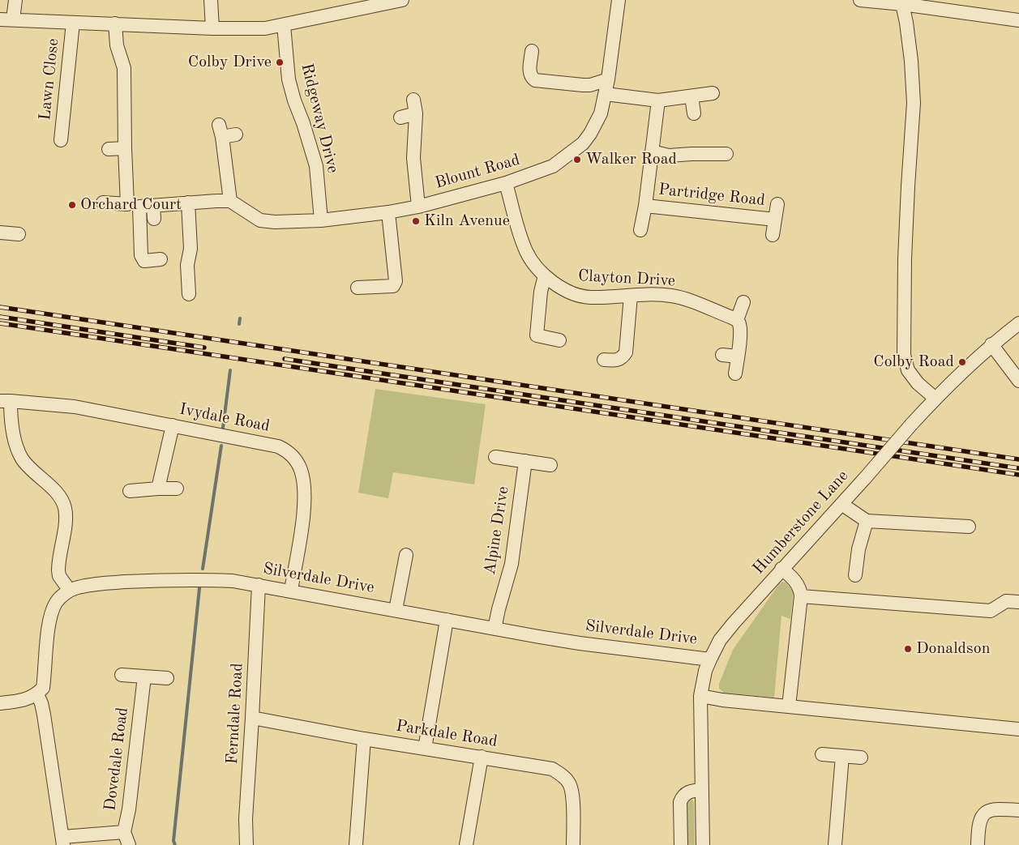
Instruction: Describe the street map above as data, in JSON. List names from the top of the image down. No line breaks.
{"streets":{"street":["Lawn Close","Ridgeway Drive","Blount Road","Partridge Road","Clayton Drive","Ivydale Road","Humberstone Lane","Alpine Drive","Silverdale Drive","Ferndale Road","Parkdale Road","Dovedale Road"]},"crossings":[["Ridgeway Drive","Blount Road"],["Blount Road","Clayton Drive"],["Ivydale Road","Silverdale Drive"],["Humberstone Lane","Silverdale Drive"],["Alpine Drive","Silverdale Drive"],["Silverdale Drive","Ferndale Road"],["Ferndale Road","Parkdale Road"]],"places":["Colby Drive","Walker Road","Orchard Court","Kiln Avenue","Colby Road","Donaldson"]}
